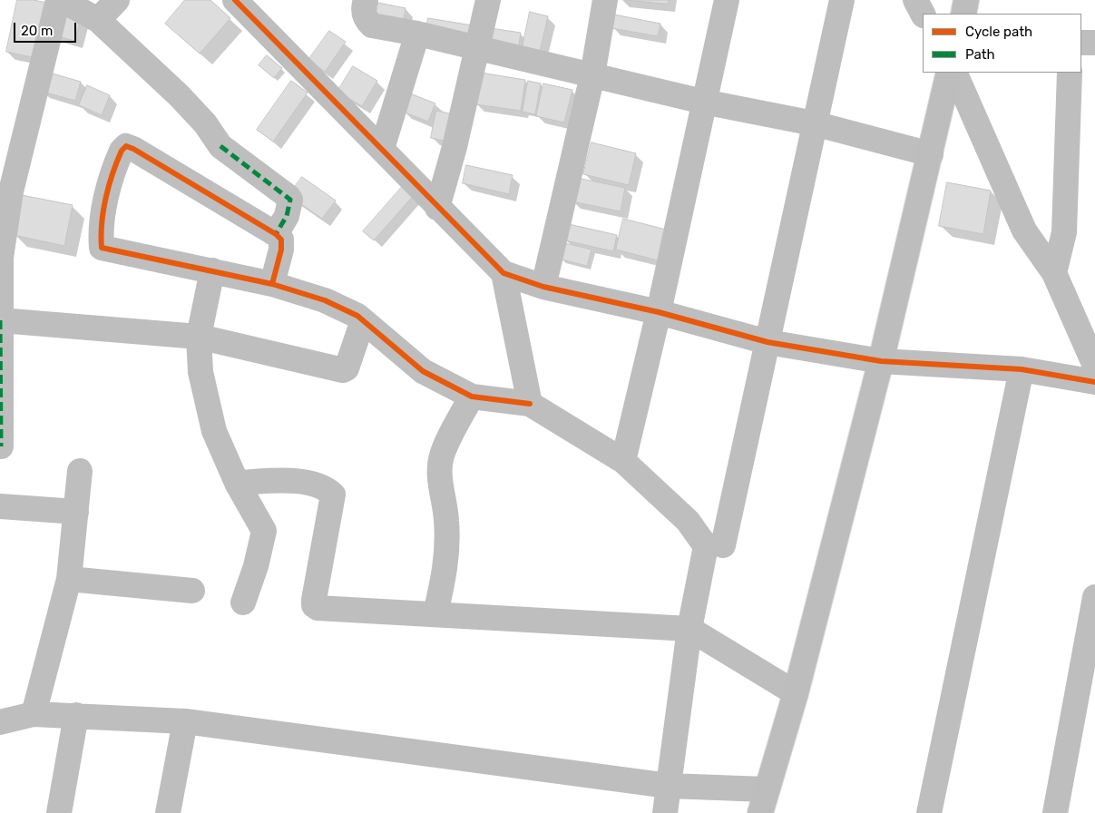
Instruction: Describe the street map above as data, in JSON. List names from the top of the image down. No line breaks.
{"legend":["Cycle path","Path"],"scale_bar":"20 m"}
